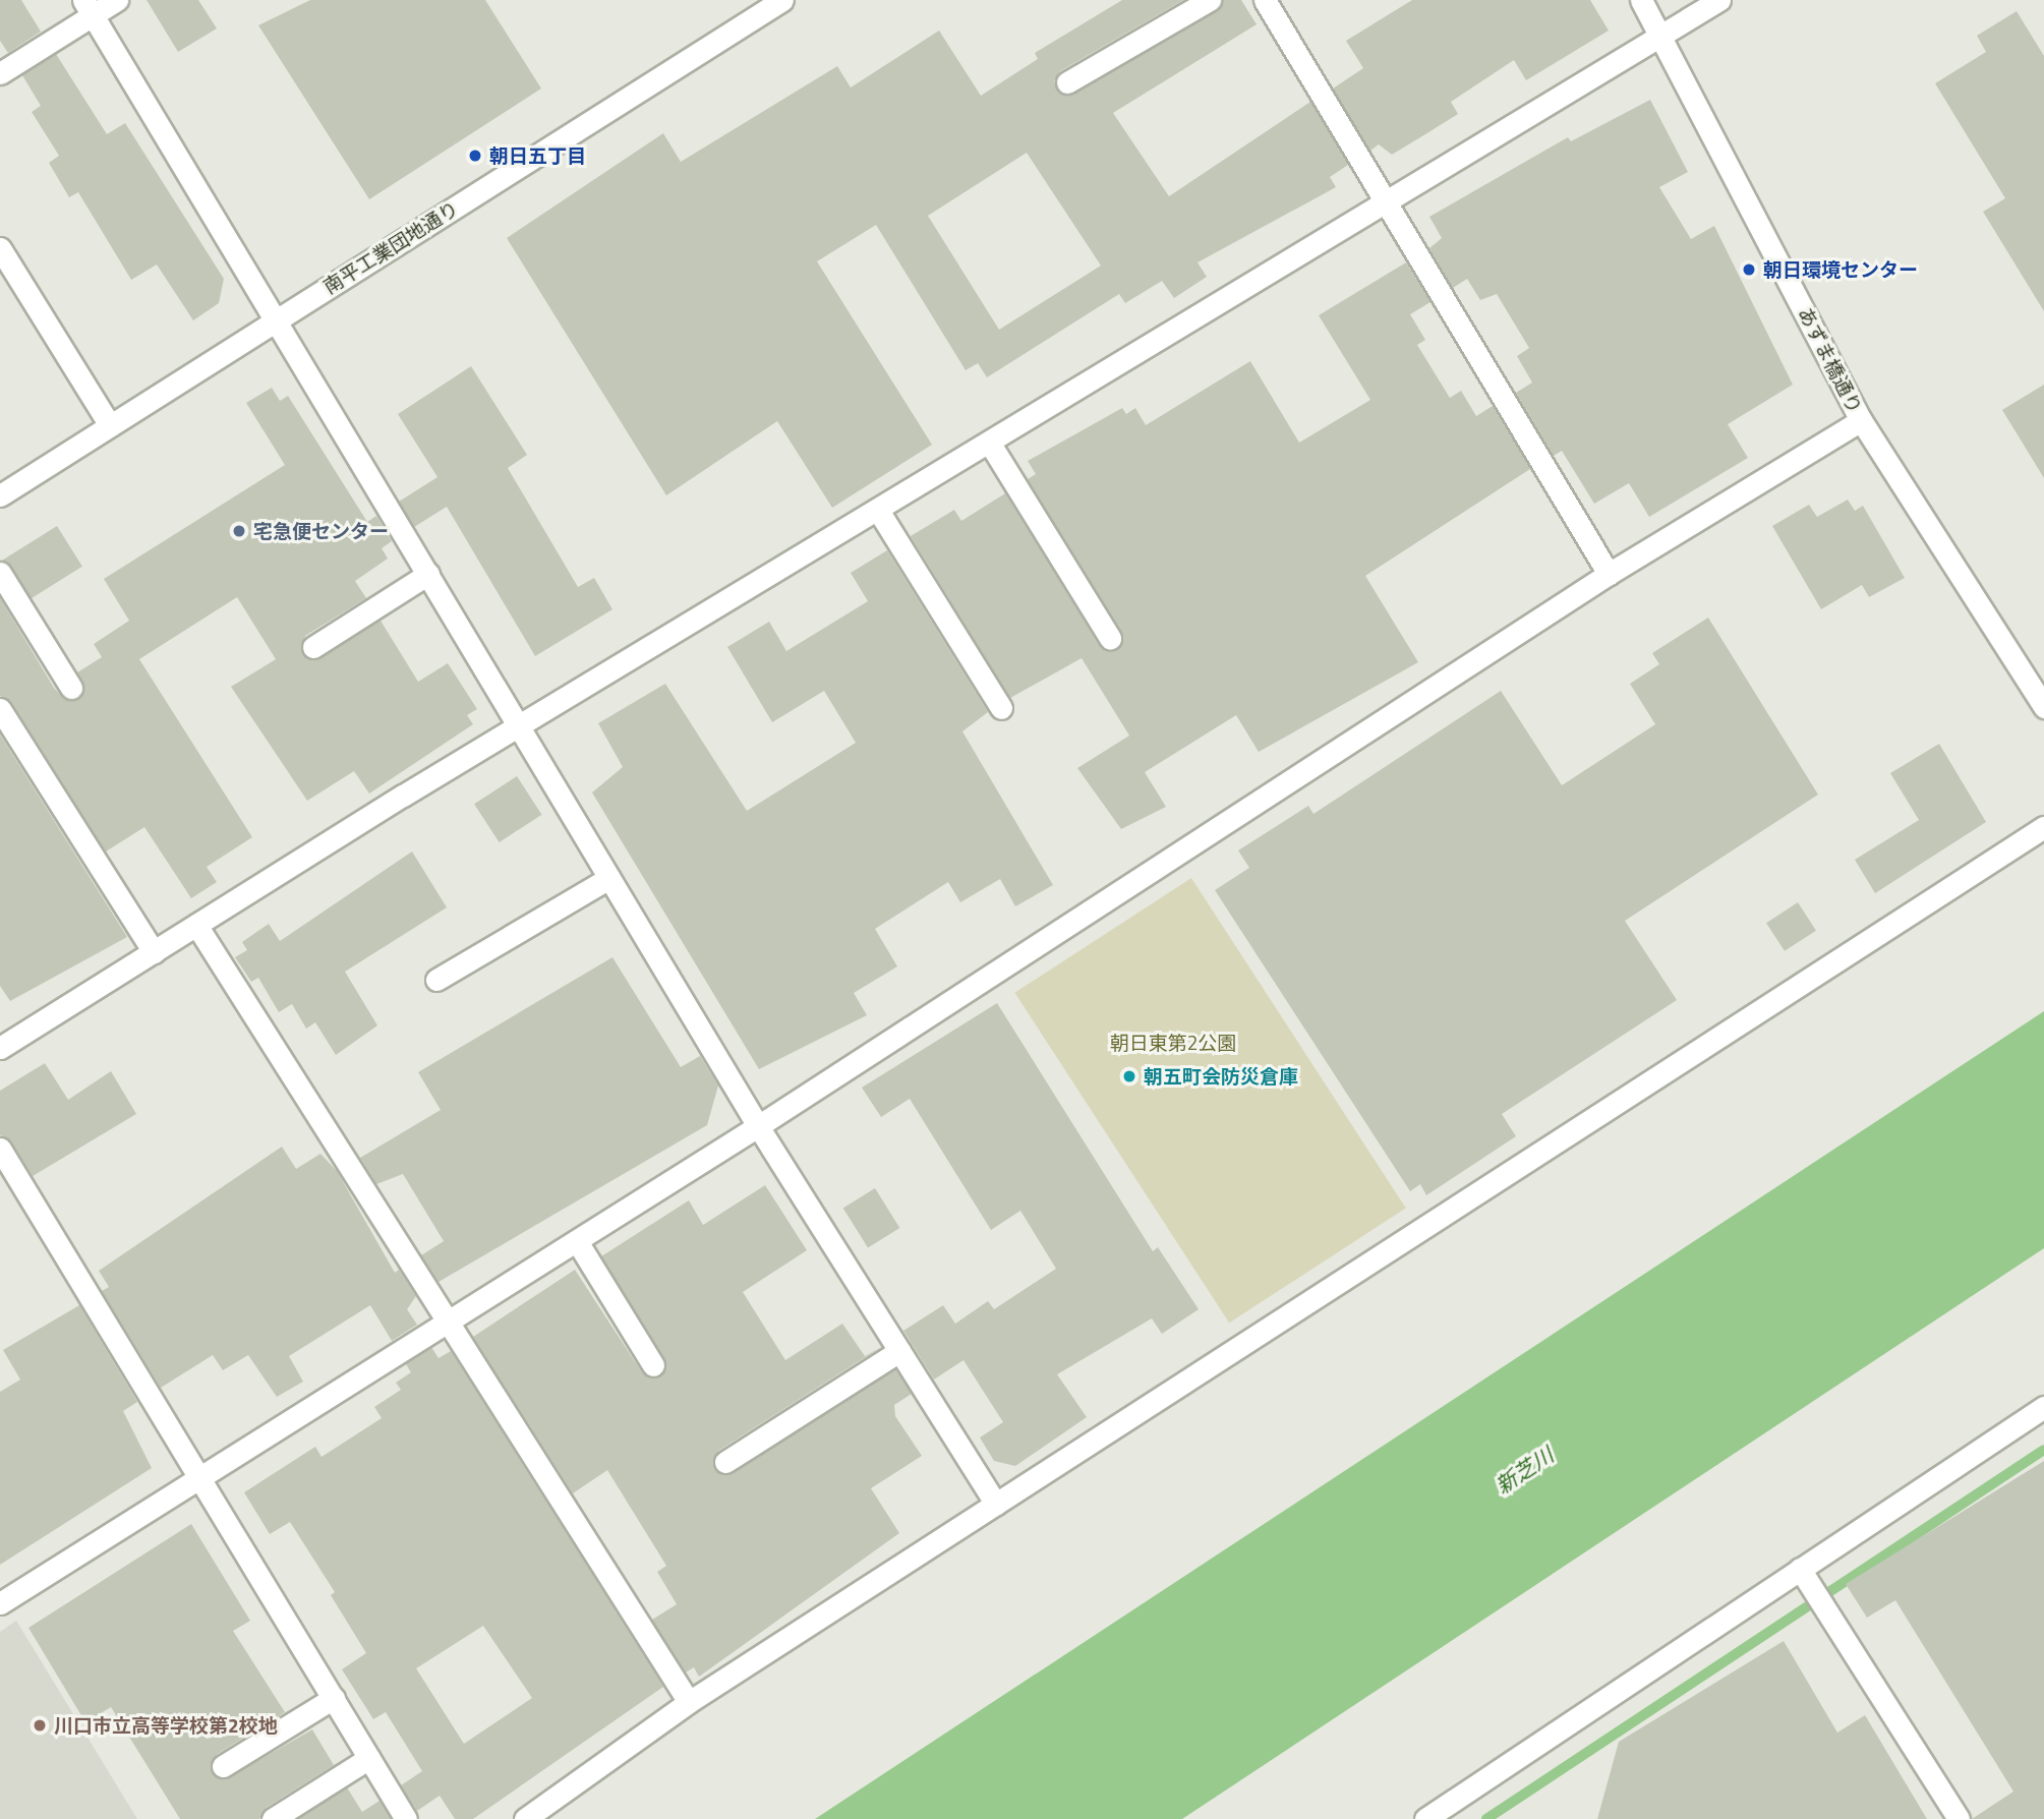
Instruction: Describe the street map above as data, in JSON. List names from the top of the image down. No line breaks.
{"streets":{"street":["南平工業団地通り","あずま橋通り"]},"water":["新芝川"],"parks":["朝日東第2公園"],"places":["朝日五丁目","朝日環境センター","宅急便センター","朝五町会防災倉庫","川口市立高等学校第2校地"]}
